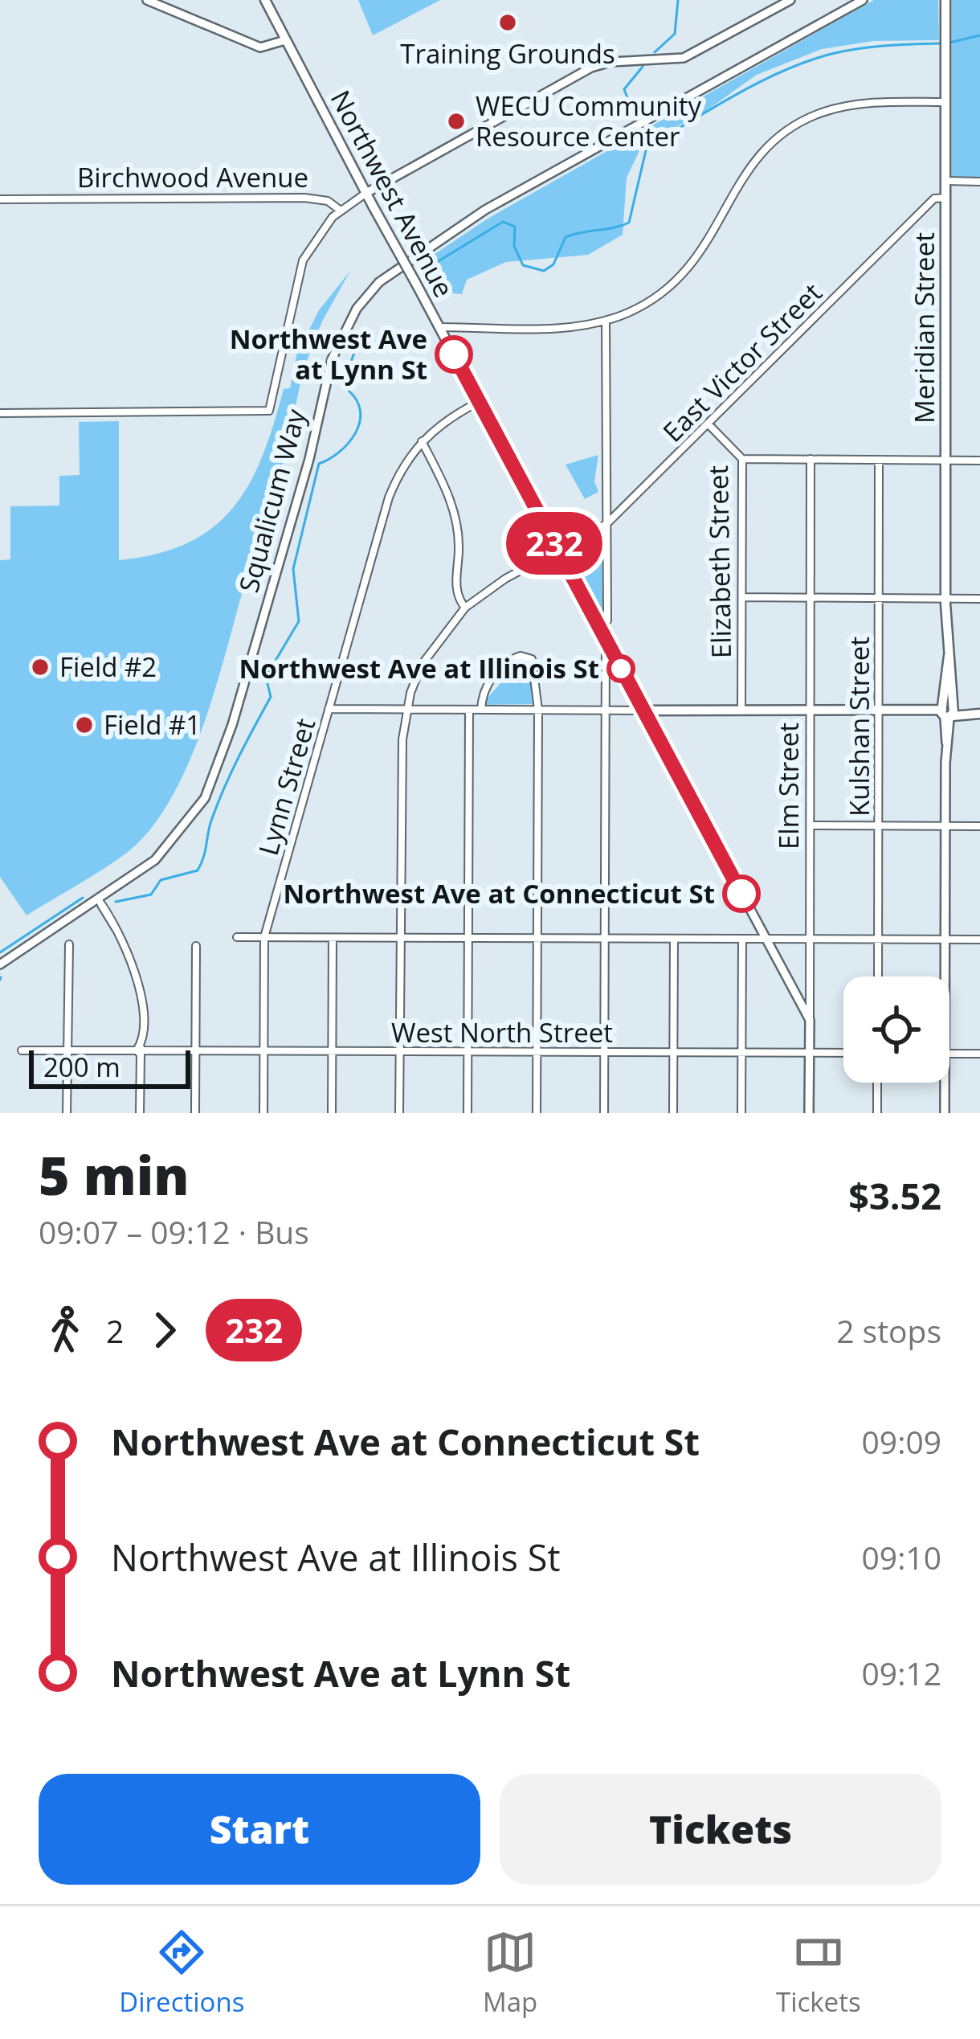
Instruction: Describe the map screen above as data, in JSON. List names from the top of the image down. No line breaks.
{"streets":{"main road":["Northwest Avenue","Meridian Street"],"street":["Birchwood Avenue","East Victor Street","Squalicum Way","Elizabeth Street","Kulshan Street","Elm Street","Lynn Street","West North Street"]},"crossings":[["Birchwood Avenue","Northwest Avenue"],["Northwest Avenue","East Victor Street"],["Northwest Avenue","Elm Street"],["Northwest Avenue","Lynn Street"],["Meridian Street","East Victor Street"],["East Victor Street","Elizabeth Street"],["East Victor Street","West North Street"],["Elm Street","West North Street"],["Lynn Street","West North Street"]],"places":["Training Grounds","WECU Community Resource Center","Northwest Ave at Lynn St","Field #2","Northwest Ave at Illinois St","Field #1","Northwest Ave at Connecticut St"],"lines":["bus line 232"],"scale_bar":"200 m","page":{"on_map":"232","scale":"200 m","heading":["5 min","09:07 – 09:12 · Bus","$3.52"],"legs":["2","232","2 stops"],"list":[{"name":"Northwest Ave at Connecticut St","value":"09:09"},{"name":"Northwest Ave at Illinois St","value":"09:10"},{"name":"Northwest Ave at Lynn St","value":"09:12"}],"buttons":["Start","Tickets"],"tabs":["Directions","Map","Tickets"]}}
